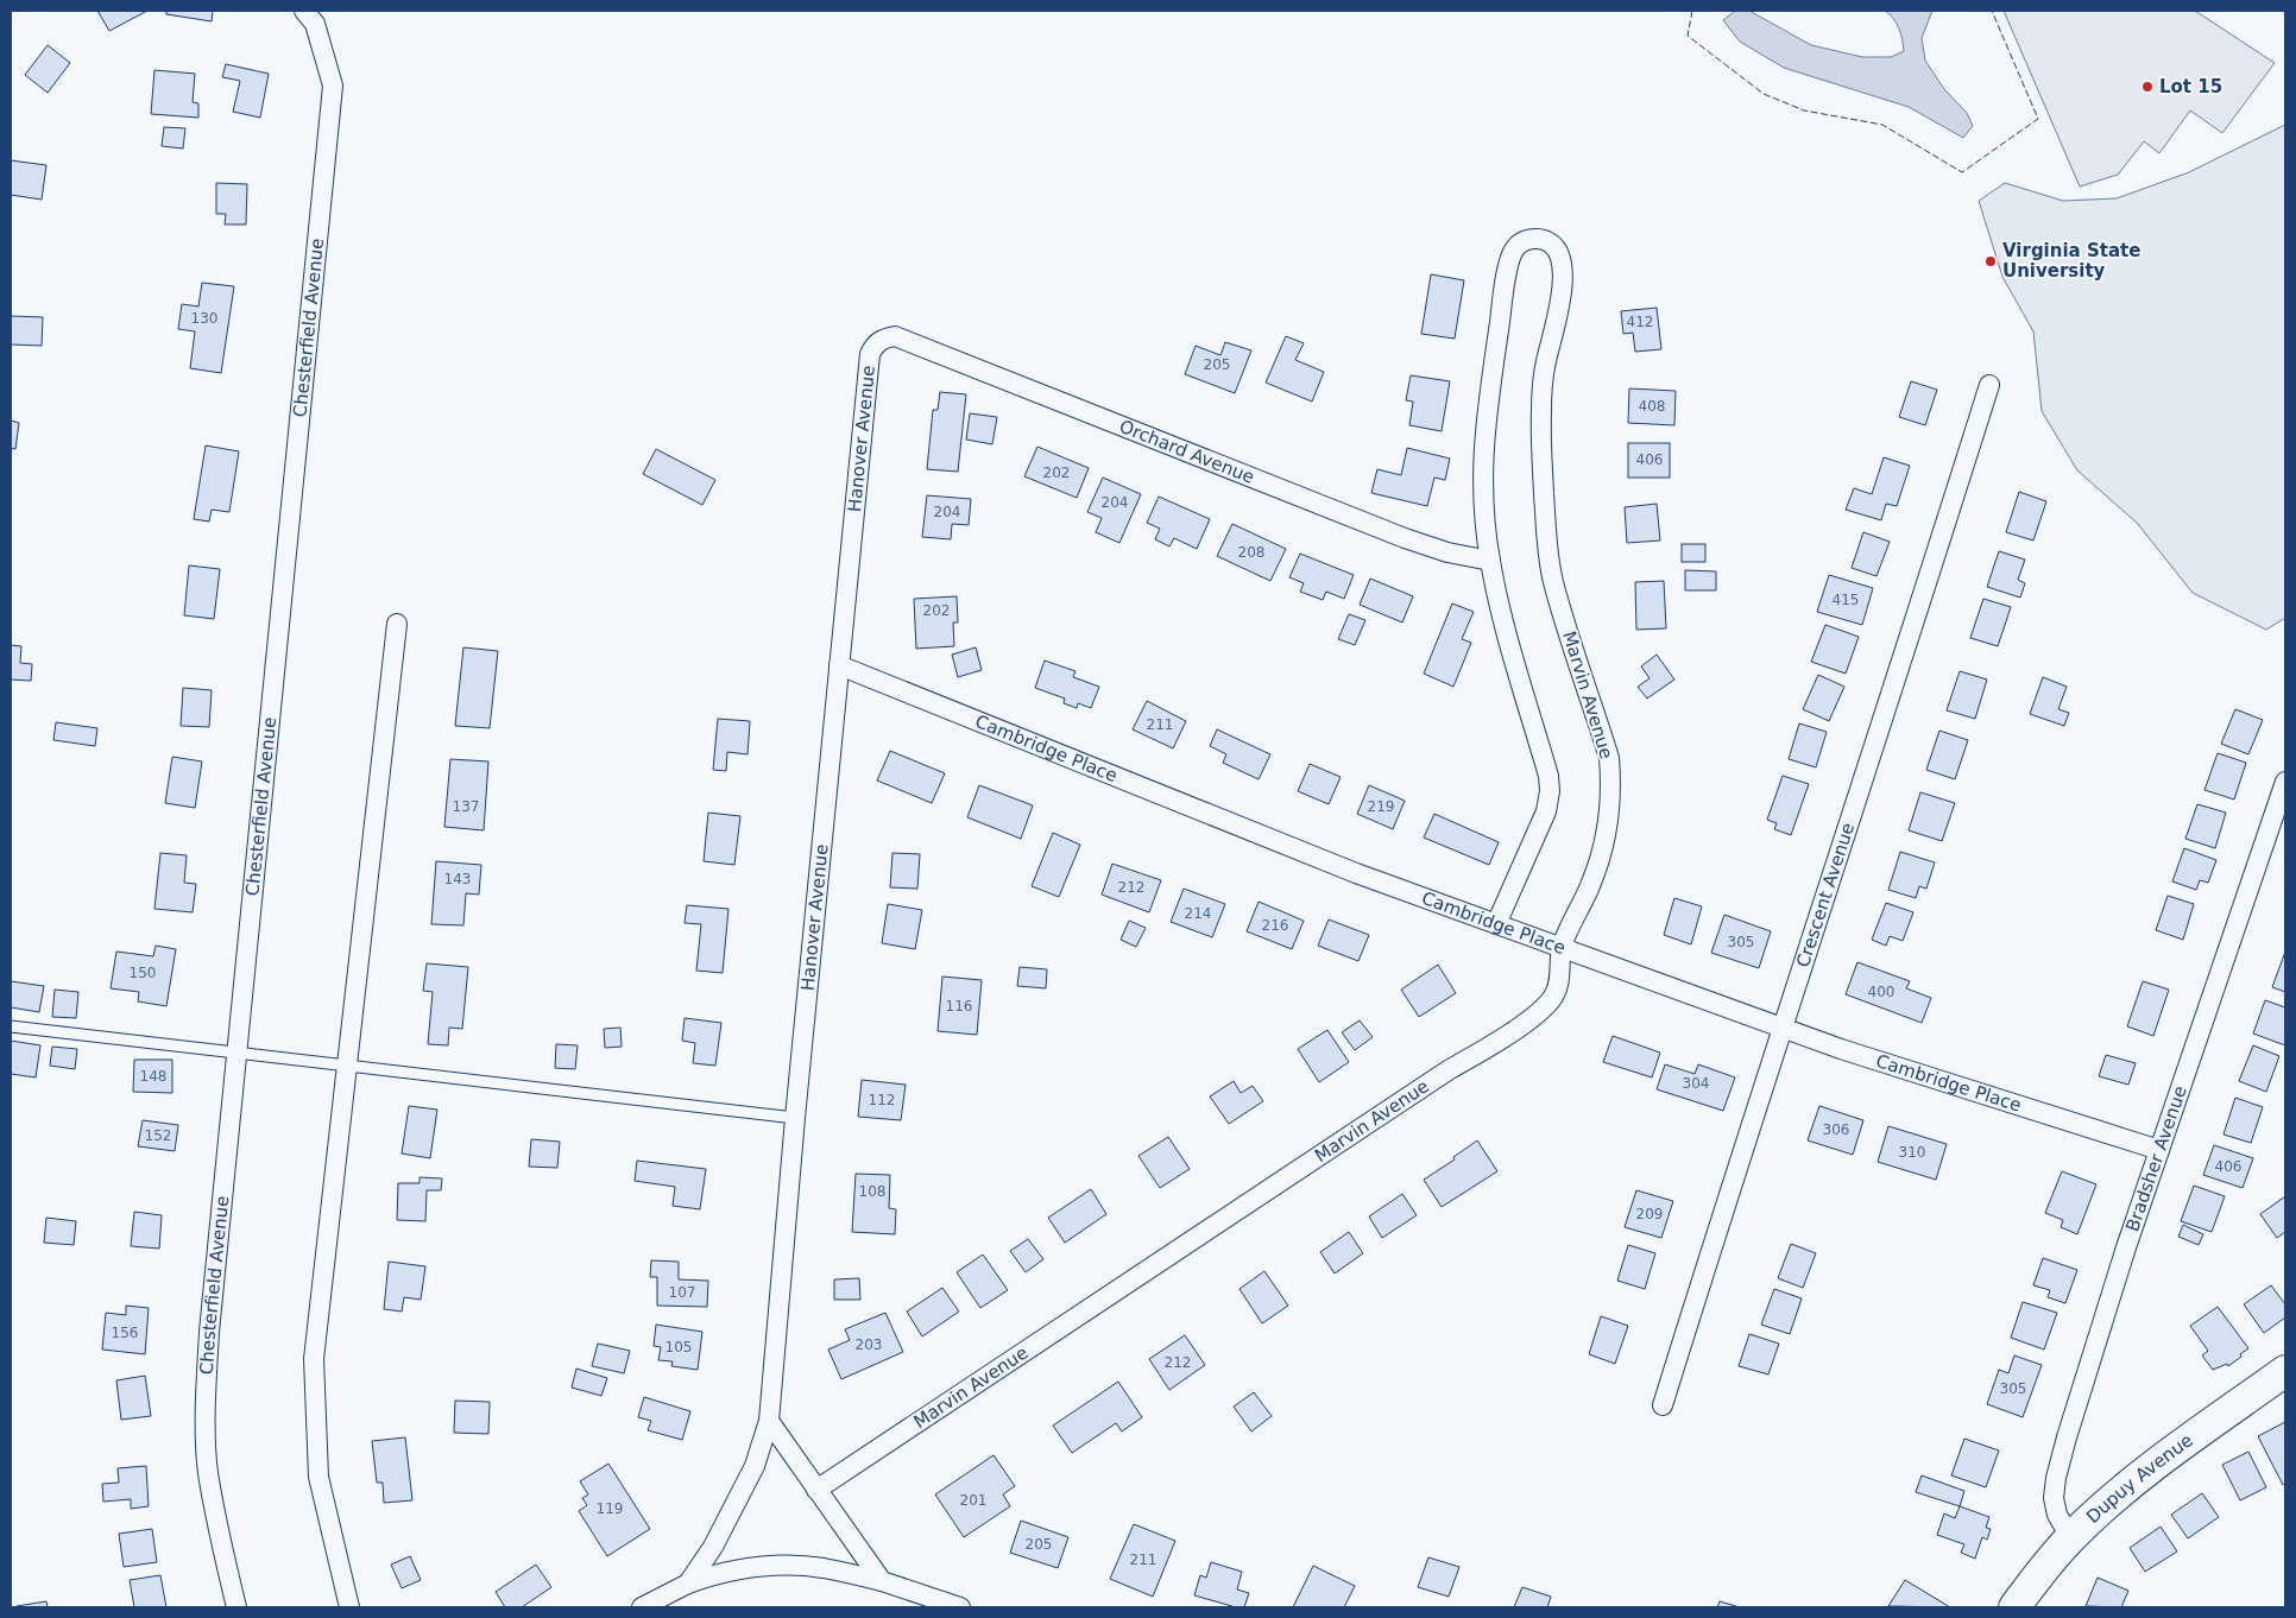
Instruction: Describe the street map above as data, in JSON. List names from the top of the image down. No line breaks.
{"streets":{"main road":["Dupuy Avenue"],"street":["Chesterfield Avenue","Hanover Avenue","Orchard Avenue","Marvin Avenue","Cambridge Place","Crescent Avenue","Bradsher Avenue"]},"crossings":[["Hanover Avenue","Orchard Avenue"],["Hanover Avenue","Cambridge Place"],["Orchard Avenue","Marvin Avenue"],["Marvin Avenue","Cambridge Place"],["Cambridge Place","Crescent Avenue"],["Cambridge Place","Bradsher Avenue"],["Bradsher Avenue","Dupuy Avenue"]],"places":["Lot 15","Virginia State University"],"house_numbers":["130","412","205","408","406","202","204","204","208","415","202","211","137","219","143","212","214","216","305","150","400","116","148","304","112","306","152","310","406","108","209","107","156","203","105","212","305","201","119","205","211"]}
